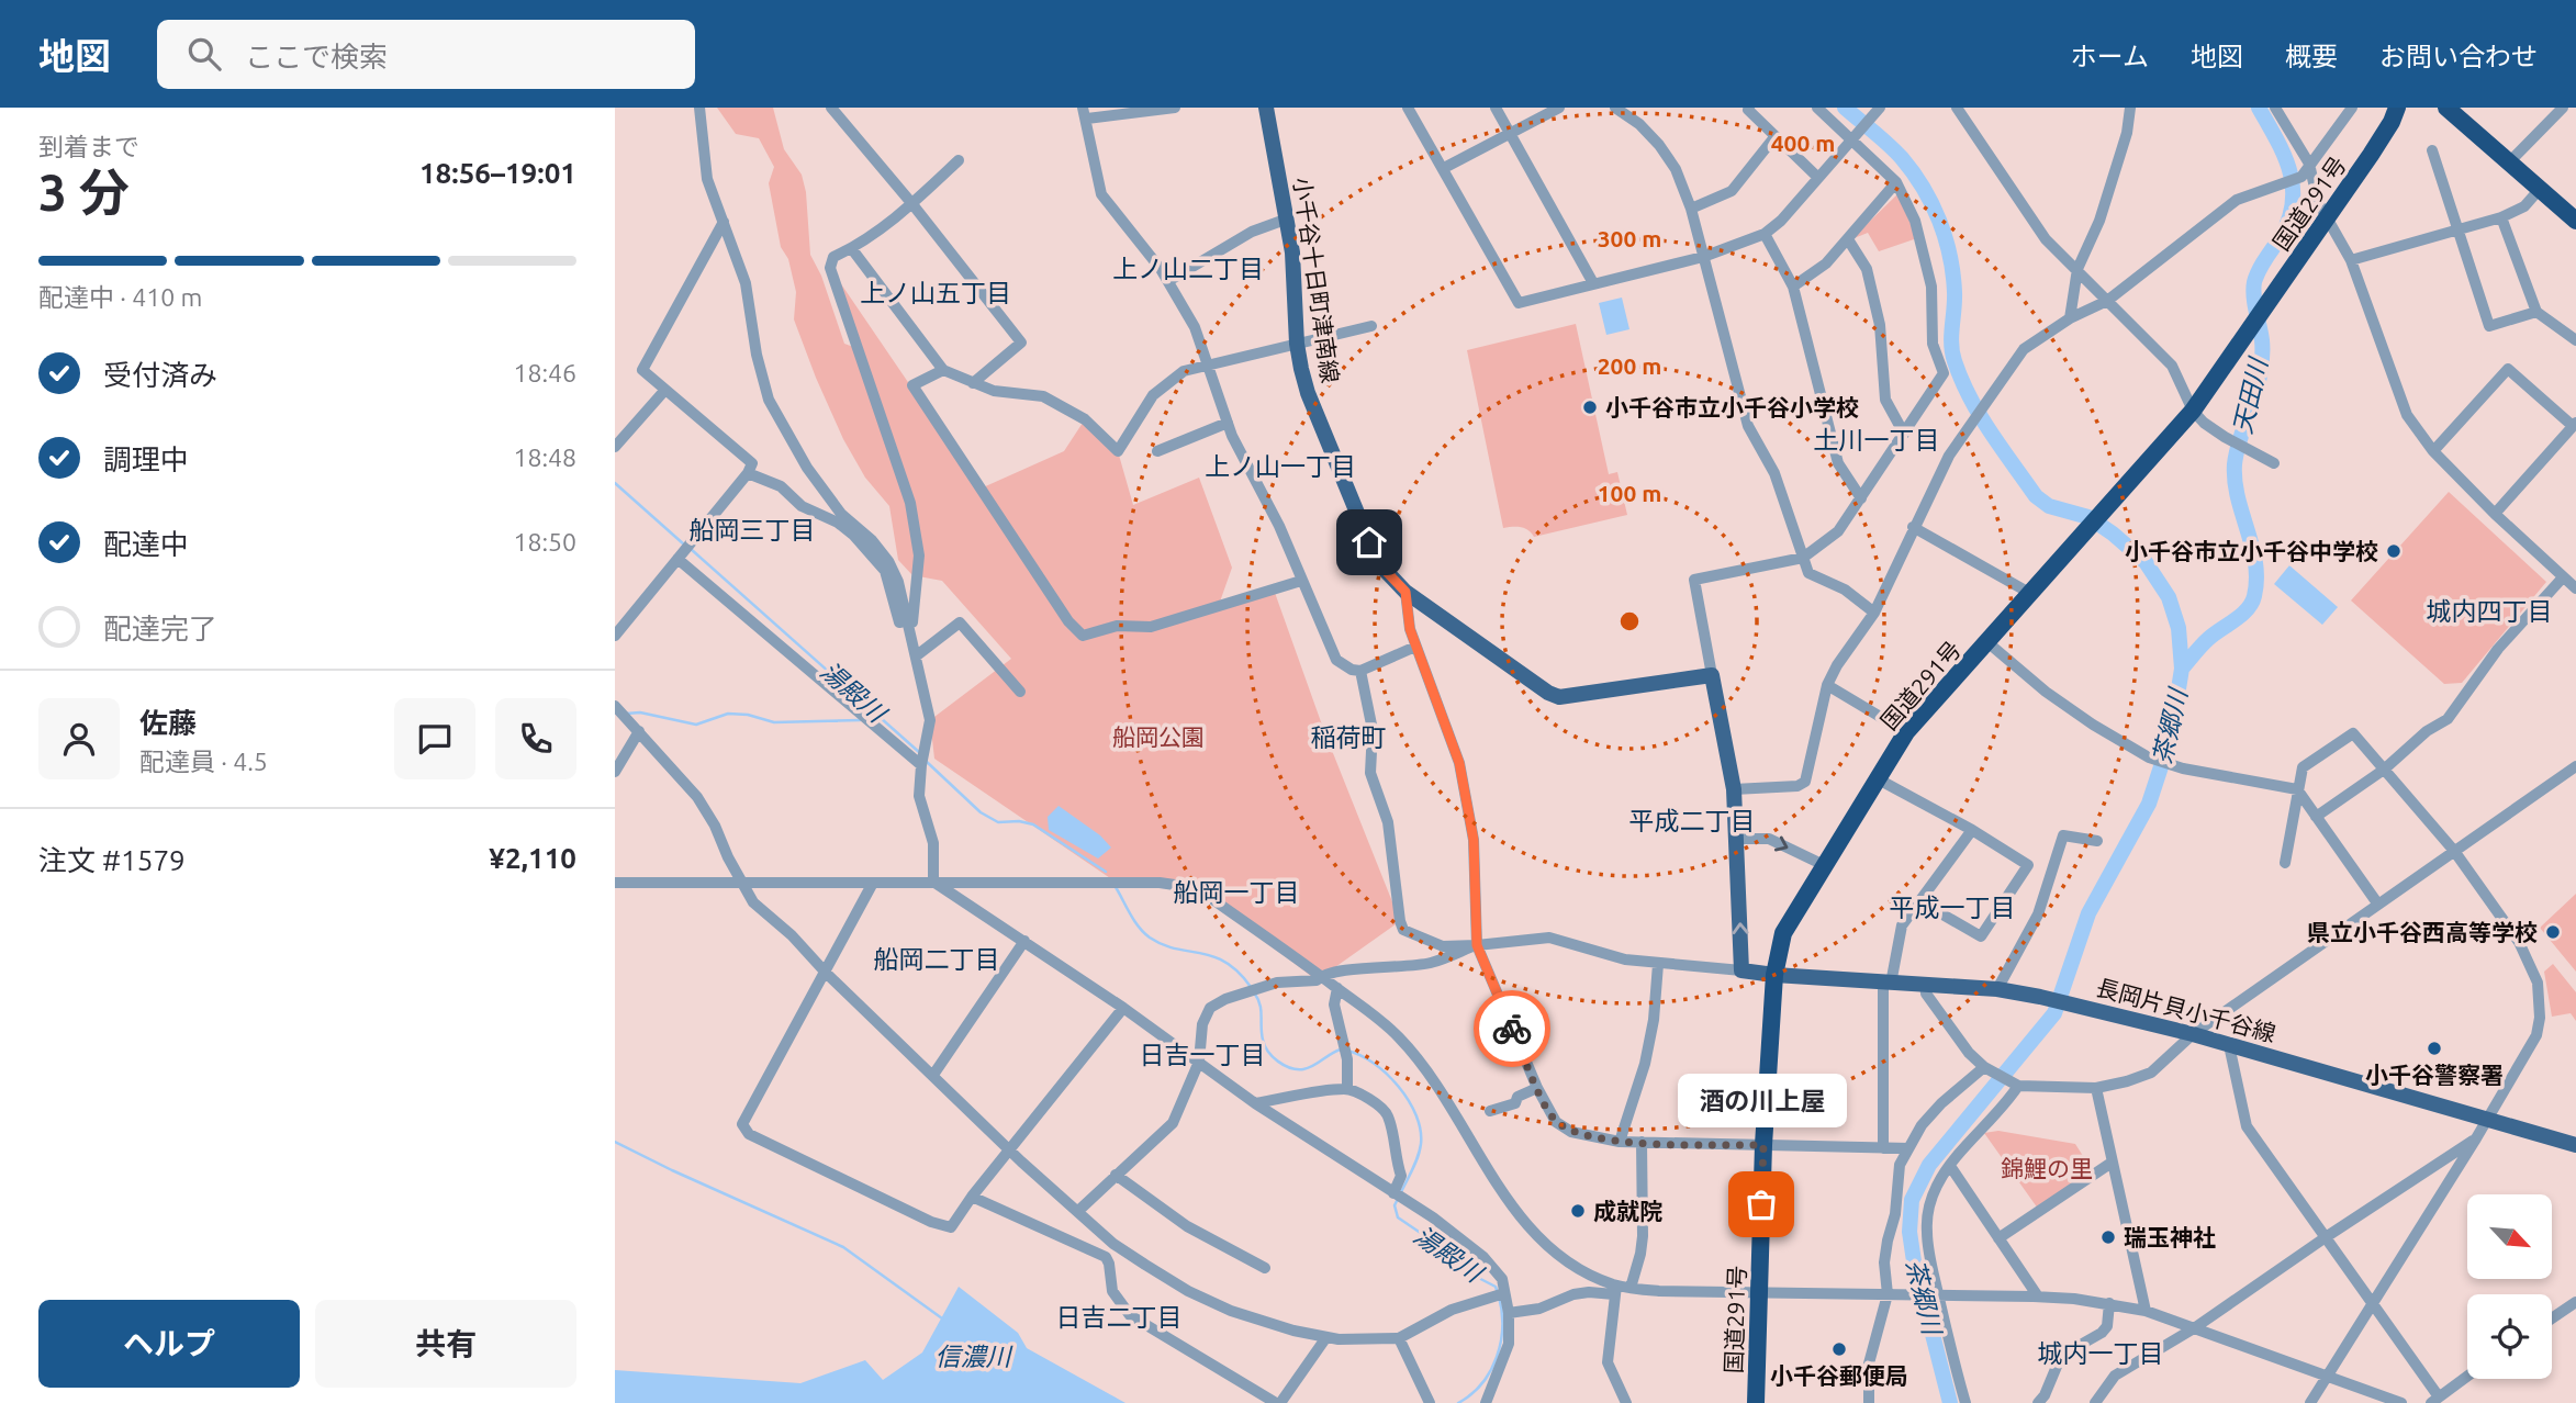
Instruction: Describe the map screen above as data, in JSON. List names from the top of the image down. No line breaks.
{"streets":{"highway":["国道291号"],"main road":["小千谷十日町津南線","長岡片貝小千谷線"]},"crossings":[["国道291号","長岡片貝小千谷線"]],"districts":["上ノ山二丁目","上ノ山五丁目","土川一丁目","上ノ山一丁目","船岡三丁目","城内四丁目","稲荷町","平成二丁目","船岡一丁目","平成一丁目","船岡二丁目","日吉一丁目","日吉二丁目","城内一丁目"],"water":["天田川","湯殿川","茶郷川","信濃川"],"parks":["船岡公園","錦鯉の里"],"places":["小千谷市立小千谷小学校","小千谷市立小千谷中学校","県立小千谷西高等学校","小千谷警察署","酒の川上屋","成就院","瑞玉神社","小千谷郵便局"],"north":"bottom right","page":{"header":"地図","search":"ここで検索","nav":["ホーム","地図","概要","お問い合わせ"],"heading":["3 分","到着まで","18:56–19:01"],"panel":["佐藤","配達員 · 4.5","注文 #1579","¥2,110"],"bar":"配達中 · 410 m","list":[["受付済み","18:46"],["調理中","18:48"],["配達中","18:50"],"配達完了"],"bubble":"酒の川上屋","buttons":["ヘルプ","共有"]},"rings":["400 m","300 m","200 m","100 m"]}
